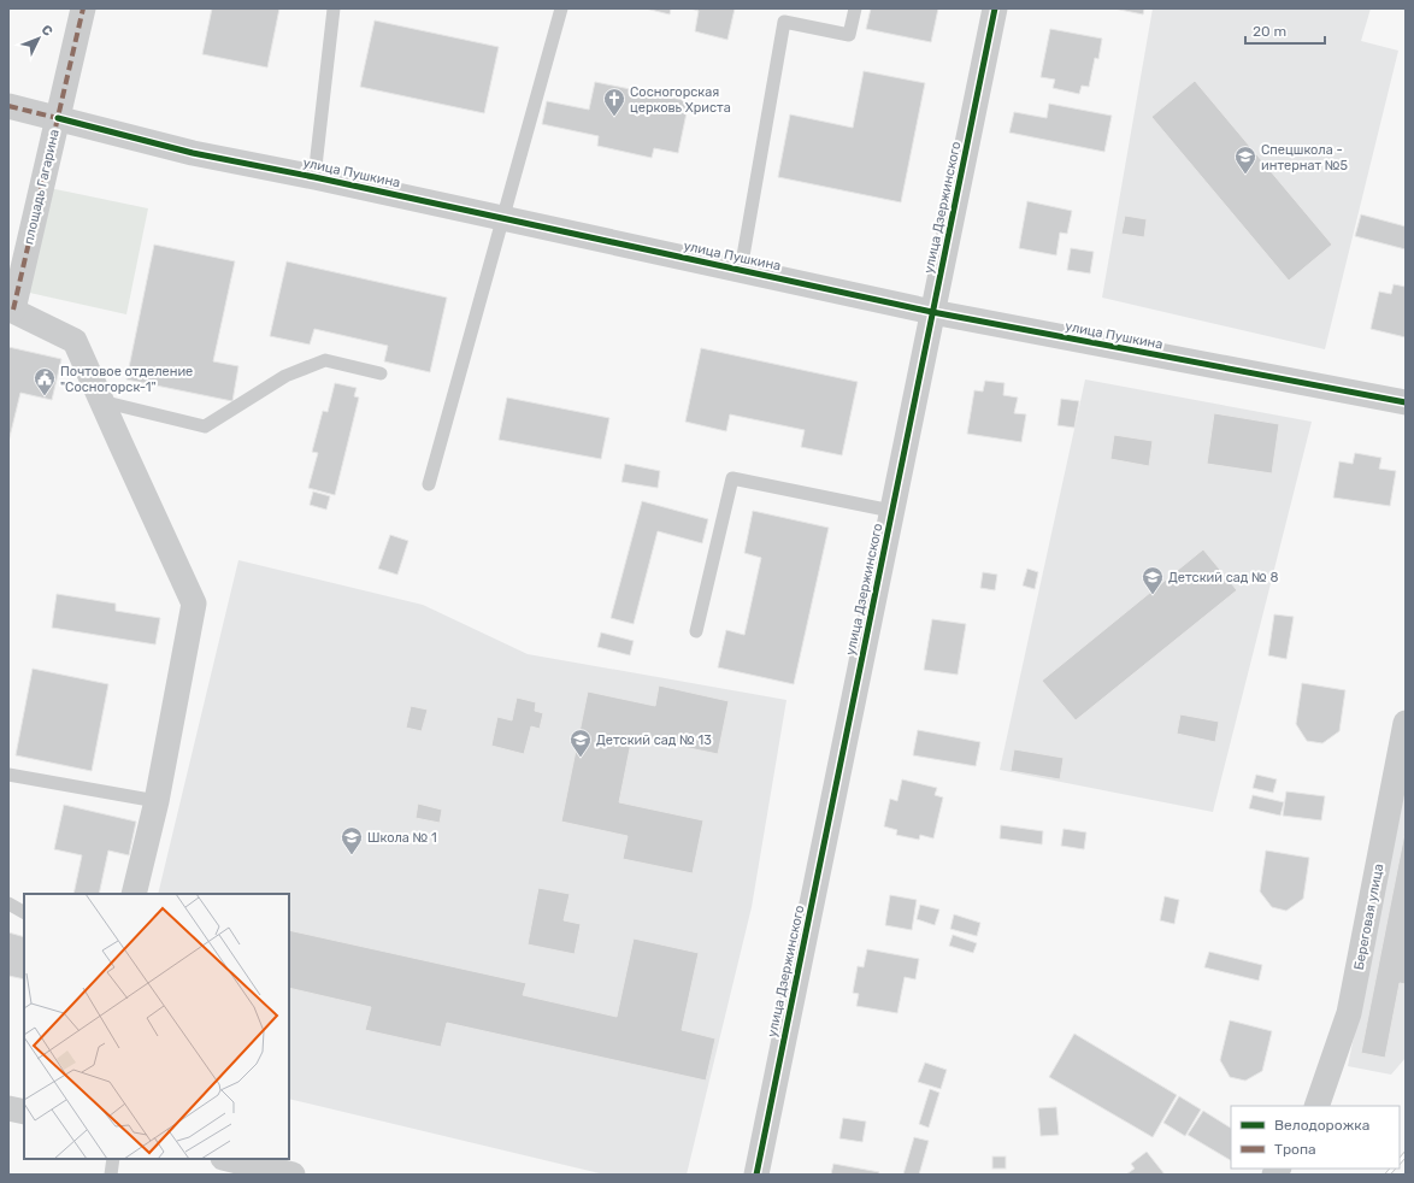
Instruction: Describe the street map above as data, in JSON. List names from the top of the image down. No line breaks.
{"streets":{"street":["улица Пушкина","площадь Гагарина","улица Дзержинского","Береговая улица"]},"crossings":[["улица Пушкина","площадь Гагарина"],["улица Пушкина","улица Дзержинского"]],"places":{"church":["Сосногорская церковь Христа"],"school or university":["Спецшкола - интернат №5","Детский сад № 8","Детский сад № 13","Школа № 1"],"public building":["Почтовое отделение \"Сосногорск-1\""]},"legend":["Велодорожка","Тропа"],"scale_bar":"20 m","north":"top right"}
